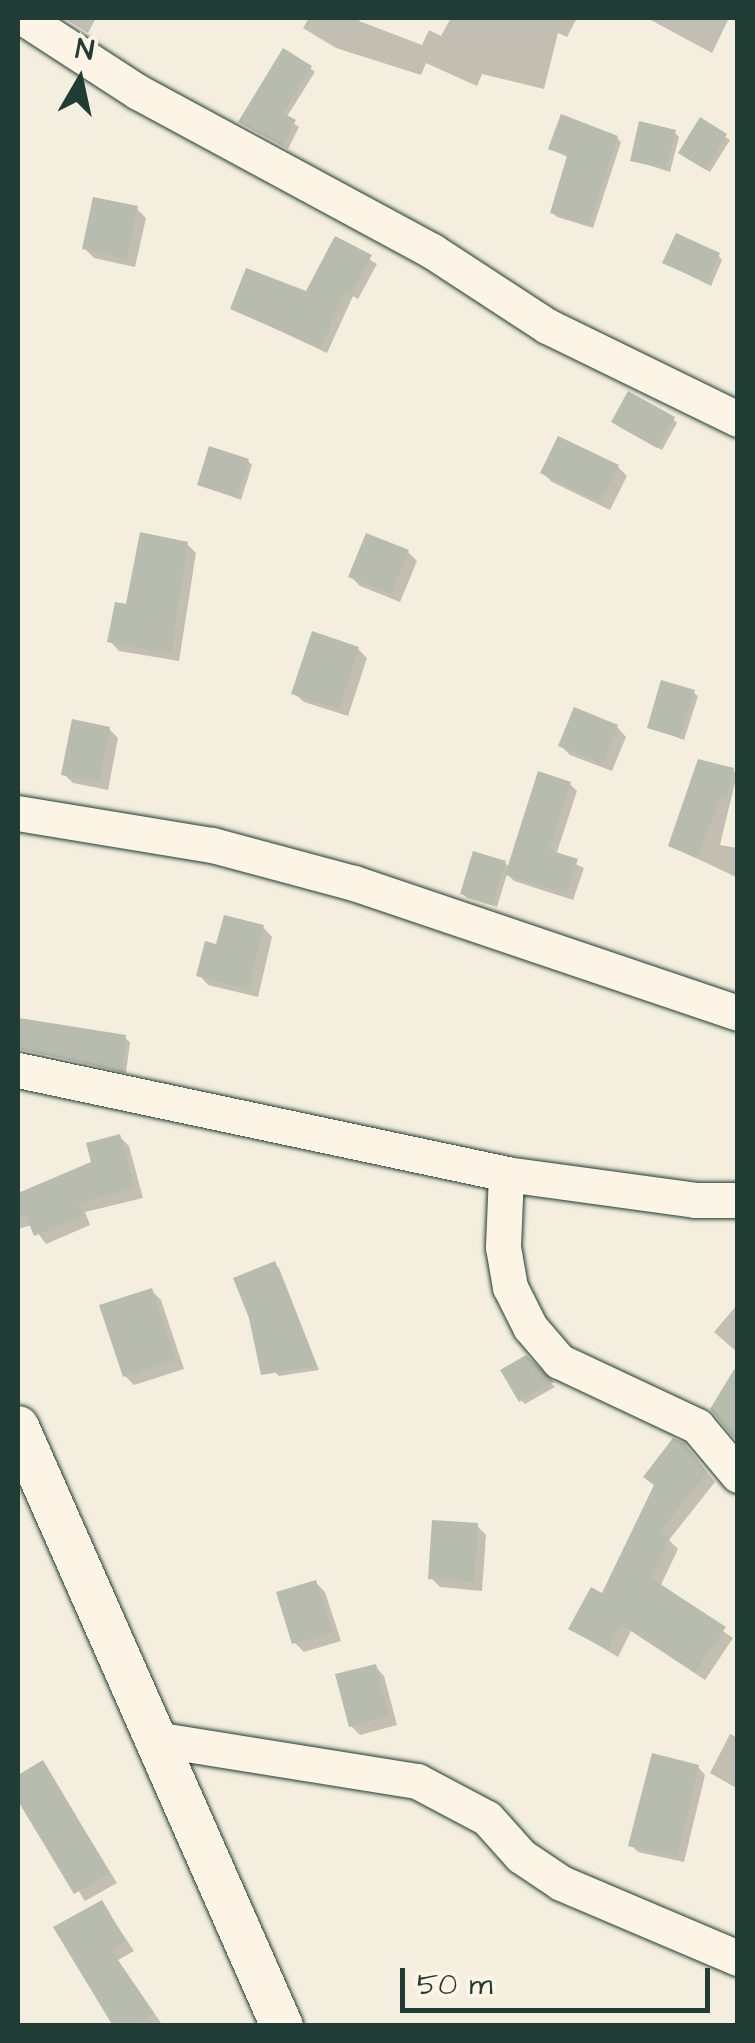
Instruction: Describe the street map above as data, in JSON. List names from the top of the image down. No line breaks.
{"scale_bar":"50 m","north":"top"}
